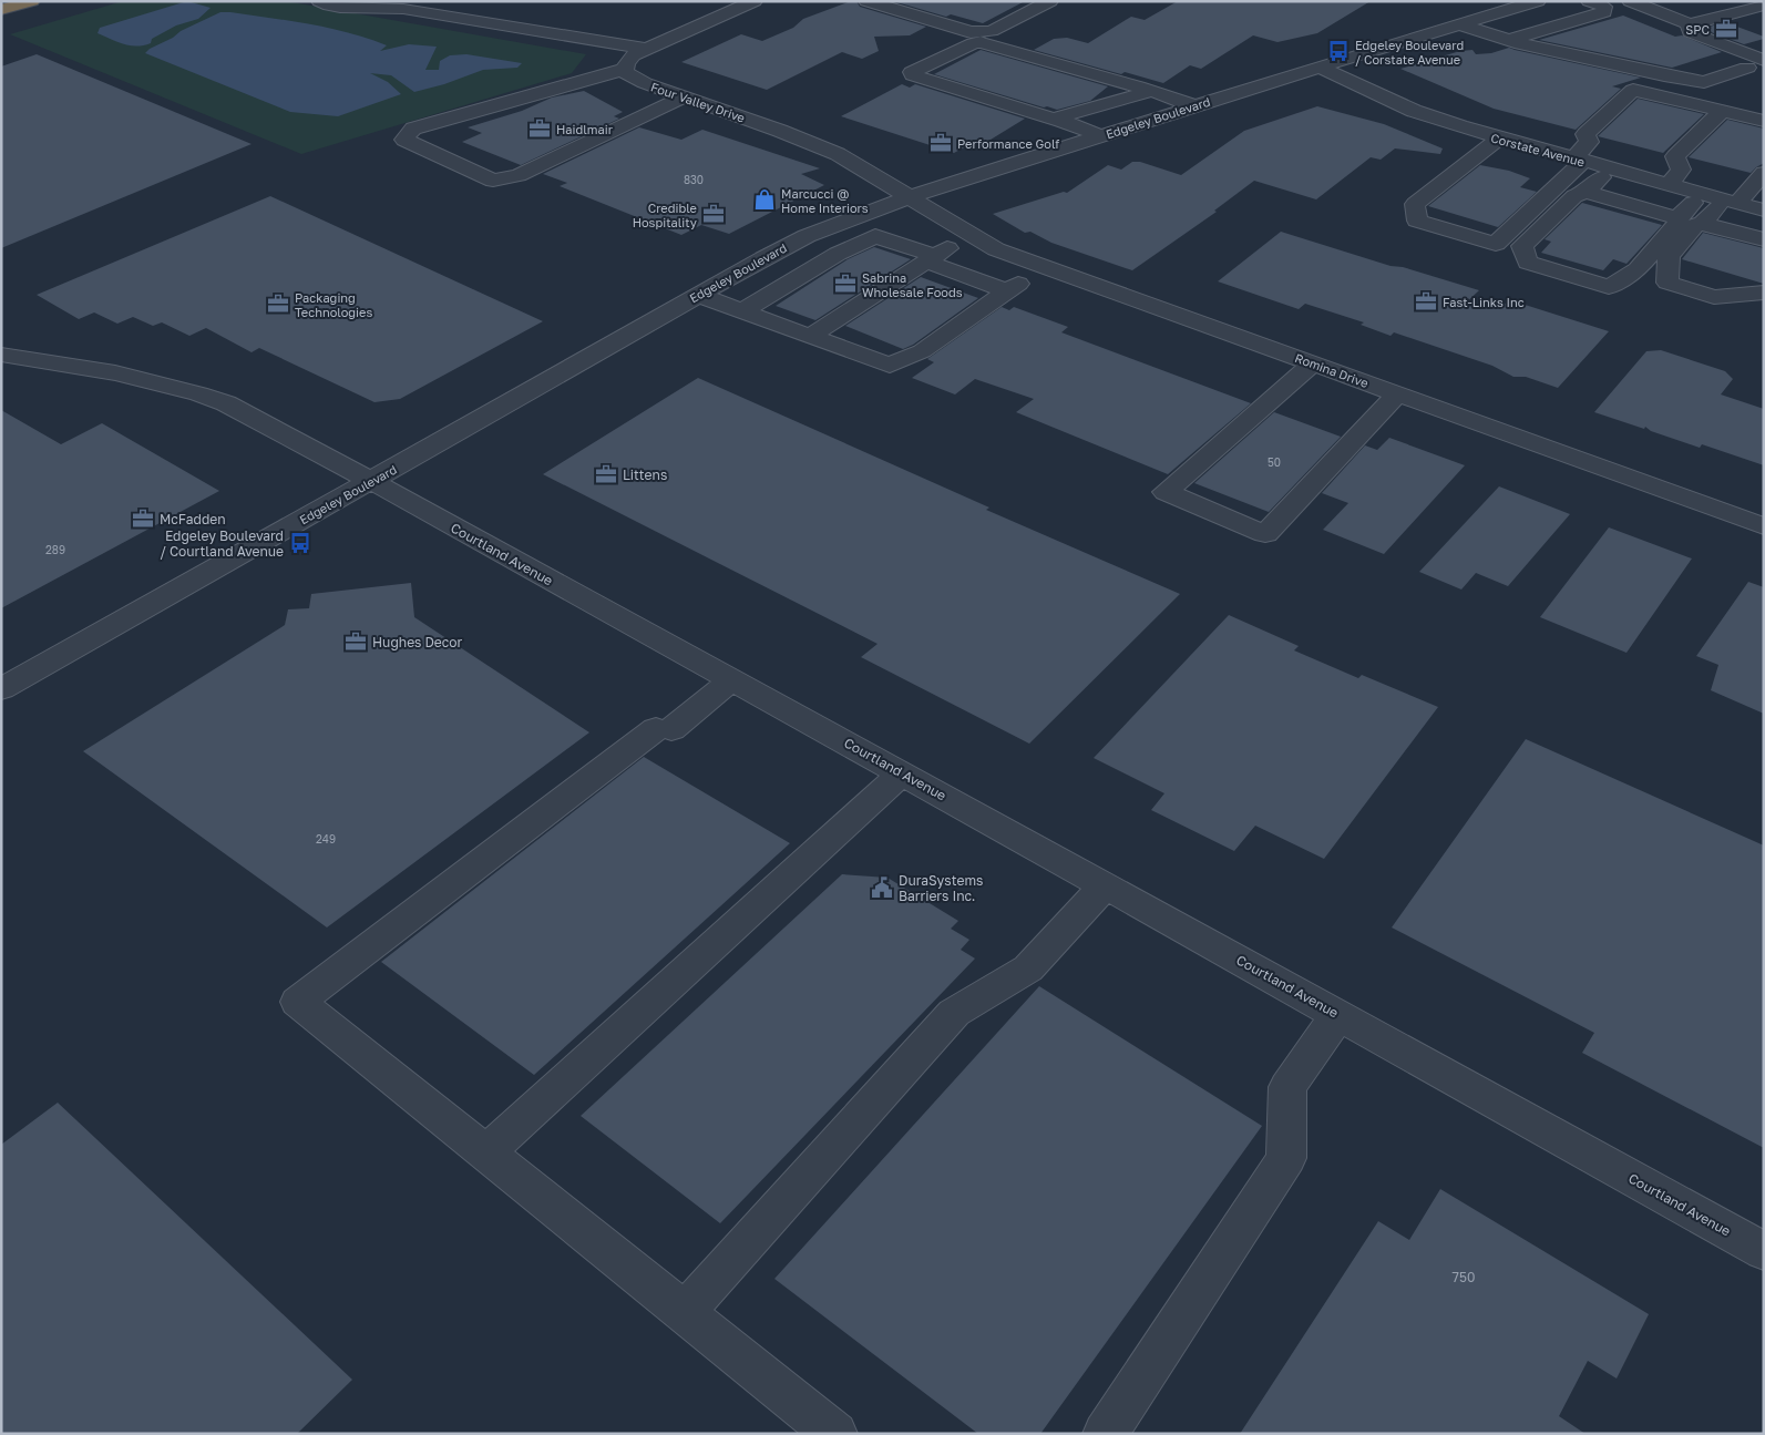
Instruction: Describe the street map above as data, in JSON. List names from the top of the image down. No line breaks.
{"streets":{"street":["Four Valley Drive","Edgeley Boulevard","Corstate Avenue","Romina Drive","Courtland Avenue"]},"crossings":[["Four Valley Drive","Edgeley Boulevard"],["Four Valley Drive","Romina Drive"],["Edgeley Boulevard","Corstate Avenue"],["Edgeley Boulevard","Romina Drive"],["Edgeley Boulevard","Courtland Avenue"]],"places":{"office":["SPC","Haidlmair","Performance Golf","Credible Hospitality","Sabrina Wholesale Foods","Fast-Links Inc","Packaging Technologies","Littens","McFadden","Hughes Decor"],"bus stop":["Edgeley Boulevard / Corstate Avenue","Edgeley Boulevard / Courtland Avenue"],"shop":["Marcucci @ Home Interiors"],"public building":["DuraSystems Barriers Inc."]},"house_numbers":["830","50","289","249","750"]}
